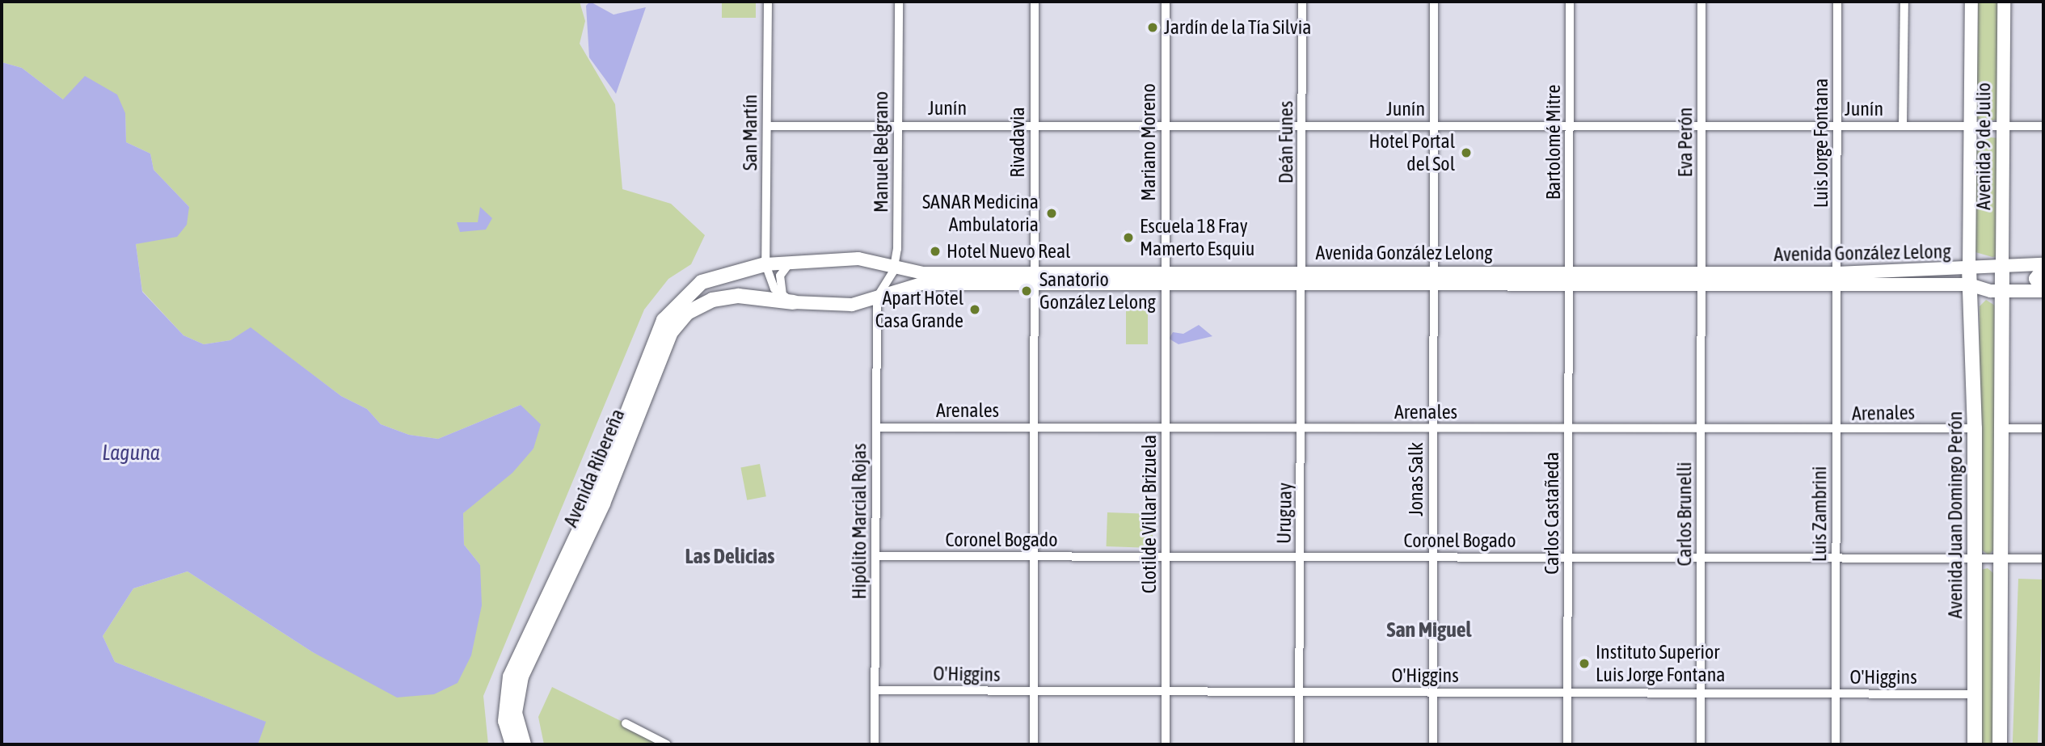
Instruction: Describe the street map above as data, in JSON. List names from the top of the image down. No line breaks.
{"streets":{"main road":["Avenida 9 de Julio","Avenida González Lelong","Avenida Ribereña","Avenida Juan Domingo Perón"],"street":["Junín","San Martín","Rivadavia","Mariano Moreno","Deán Funes","Bartolomé Mitre","Eva Perón","Luis Jorge Fontana","Manuel Belgrano","Arenales","Jonas Salk","Uruguay","Carlos Castañeda","Clotilde Villar Brizuela","Carlos Brunelli","Luis Zambrini","Hipólito Marcial Rojas","Coronel Bogado","O'Higgins"]},"crossings":[["Junín","San Martín"],["Junín","Rivadavia"],["Junín","Mariano Moreno"],["Junín","Deán Funes"],["Junín","Bartolomé Mitre"],["Junín","Eva Perón"],["Junín","Luis Jorge Fontana"],["Junín","Avenida 9 de Julio"],["Junín","Manuel Belgrano"],["Junín","Jonas Salk"],["San Martín","Avenida González Lelong"],["San Martín","Avenida Ribereña"],["Rivadavia","Avenida González Lelong"],["Rivadavia","Arenales"],["Rivadavia","Coronel Bogado"],["Rivadavia","O'Higgins"],["Mariano Moreno","Avenida González Lelong"],["Mariano Moreno","Clotilde Villar Brizuela"],["Deán Funes","Avenida González Lelong"],["Deán Funes","Uruguay"],["Bartolomé Mitre","Avenida González Lelong"],["Bartolomé Mitre","Carlos Castañeda"],["Eva Perón","Avenida González Lelong"],["Eva Perón","Carlos Brunelli"],["Luis Jorge Fontana","Avenida González Lelong"],["Luis Jorge Fontana","Luis Zambrini"],["Avenida 9 de Julio","Avenida González Lelong"],["Avenida 9 de Julio","Avenida Juan Domingo Perón"],["Manuel Belgrano","Avenida González Lelong"],["Manuel Belgrano","Hipólito Marcial Rojas"],["Avenida González Lelong","Avenida Ribereña"],["Avenida González Lelong","Jonas Salk"],["Avenida González Lelong","Uruguay"],["Avenida González Lelong","Carlos Castañeda"],["Avenida González Lelong","Clotilde Villar Brizuela"],["Avenida González Lelong","Carlos Brunelli"],["Avenida González Lelong","Luis Zambrini"],["Avenida González Lelong","Avenida Juan Domingo Perón"],["Avenida González Lelong","Hipólito Marcial Rojas"],["Arenales","Jonas Salk"],["Arenales","Uruguay"],["Arenales","Carlos Castañeda"],["Arenales","Clotilde Villar Brizuela"],["Arenales","Carlos Brunelli"],["Arenales","Luis Zambrini"],["Arenales","Avenida Juan Domingo Perón"],["Arenales","Hipólito Marcial Rojas"],["Jonas Salk","Coronel Bogado"],["Jonas Salk","O'Higgins"],["Uruguay","Coronel Bogado"],["Uruguay","O'Higgins"],["Carlos Castañeda","Coronel Bogado"],["Carlos Castañeda","O'Higgins"],["Clotilde Villar Brizuela","Coronel Bogado"],["Clotilde Villar Brizuela","O'Higgins"],["Carlos Brunelli","Coronel Bogado"],["Carlos Brunelli","O'Higgins"],["Luis Zambrini","Coronel Bogado"],["Luis Zambrini","O'Higgins"],["Avenida Juan Domingo Perón","Coronel Bogado"],["Avenida Juan Domingo Perón","O'Higgins"],["Hipólito Marcial Rojas","Coronel Bogado"],["Hipólito Marcial Rojas","O'Higgins"]],"districts":["Las Delicias","San Miguel"],"water":["Laguna"],"places":["Jardín de la Tía Silvia","Hotel Portal del Sol","SANAR Medicina Ambulatoria","Escuela 18 Fray Mamerto Esquiu","Hotel Nuevo Real","Sanatorio González Lelong","Apart Hotel Casa Grande","Instituto Superior Luis Jorge Fontana"]}
